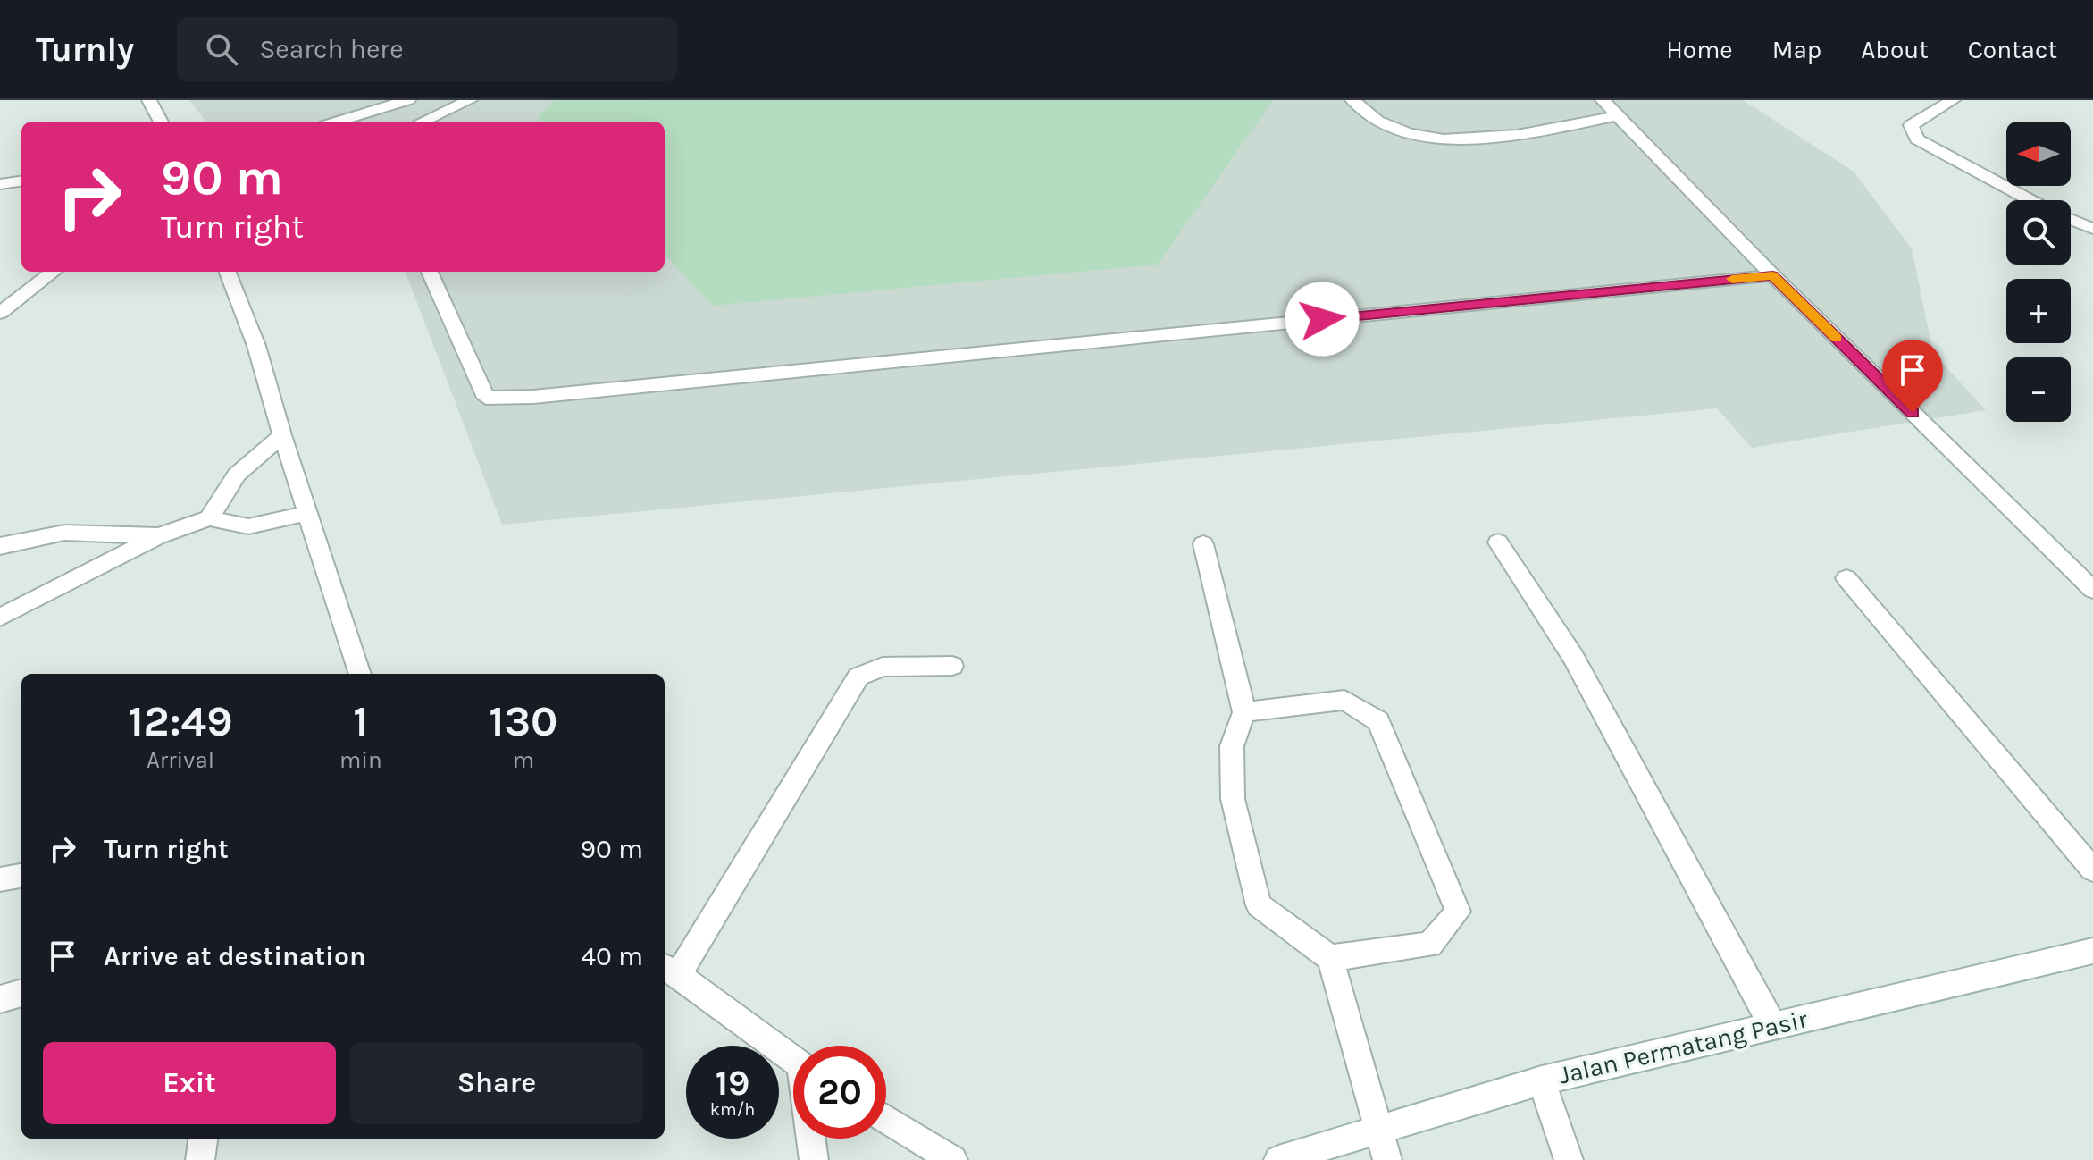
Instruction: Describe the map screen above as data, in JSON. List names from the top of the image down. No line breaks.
{"streets":{"street":["Jalan Permatang Pasir"]},"north":"left","page":{"header":"Turnly","search":"Search here","nav":["Home","Map","About","Contact"],"map_buttons":["+","−"],"turn":["90 m","Turn right"],"eta":["12:49","Arrival","1","min","130","m"],"list":[{"name":"Turn right","value":"90 m"},{"name":"Arrive at destination","value":"40 m"}],"buttons":["Exit","Share"],"speed":"19 km/h","limit":"20"}}
